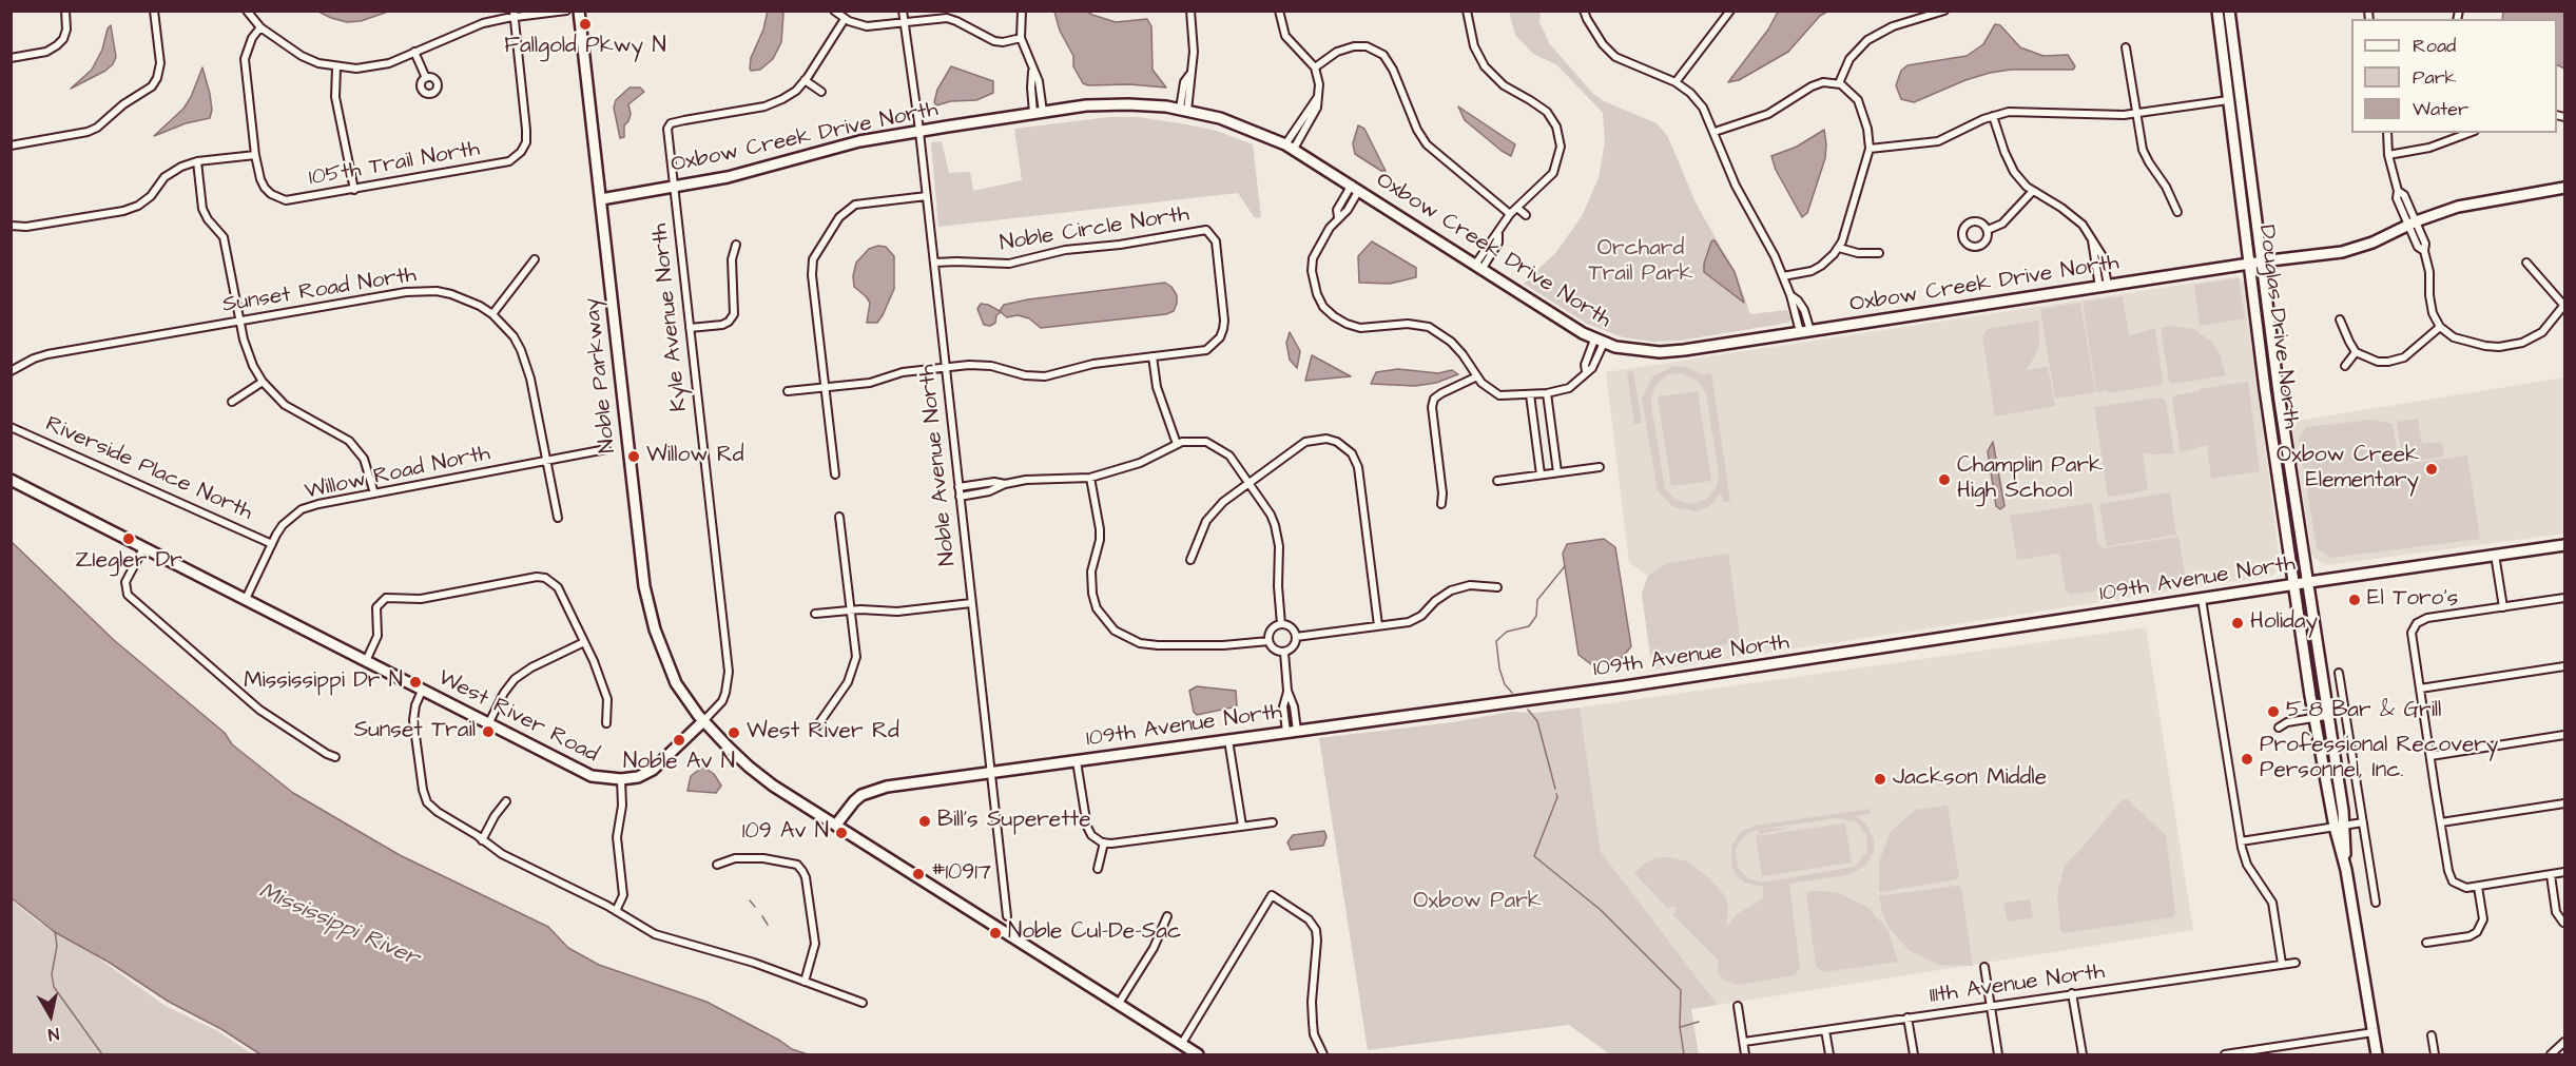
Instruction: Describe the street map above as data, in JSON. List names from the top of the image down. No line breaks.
{"streets":{"street":["Oxbow Creek Drive North","105th Trail North","Noble Circle North","Sunset Road North","Kyle Avenue North","Douglas Drive North","Noble Parkway","Noble Avenue North","Riverside Place North","Willow Road North","109th Avenue North","West River Road","111th Avenue North"]},"crossings":[["Oxbow Creek Drive North","Kyle Avenue North"],["Oxbow Creek Drive North","Douglas Drive North"],["Oxbow Creek Drive North","Noble Parkway"],["Oxbow Creek Drive North","Noble Avenue North"],["Noble Circle North","Noble Avenue North"],["Sunset Road North","Willow Road North"],["Kyle Avenue North","Noble Parkway"],["Kyle Avenue North","West River Road"],["Douglas Drive North","109th Avenue North"],["Noble Parkway","West River Road"],["Noble Avenue North","109th Avenue North"],["Riverside Place North","Willow Road North"],["Willow Road North","West River Road"]],"water":["Mississippi River"],"parks":["Orchard Trail Park","Oxbow Park"],"places":["Fallgold Pkwy N","Willow Rd","Oxbow Creek Elementary","Champlin Park High School","ZIegler Dr","El Toro's","Holiday","Mississippi Dr N","5-8 Bar & Grill","Sunset Trail","West River Rd","Noble Av N","Professional Recovery Personnel, Inc.","Jackson Middle","Bill's Superette","109 Av N","#10917","Noble Cul-De-Sac"],"legend":["Road","Park","Water"],"north":"bottom"}
